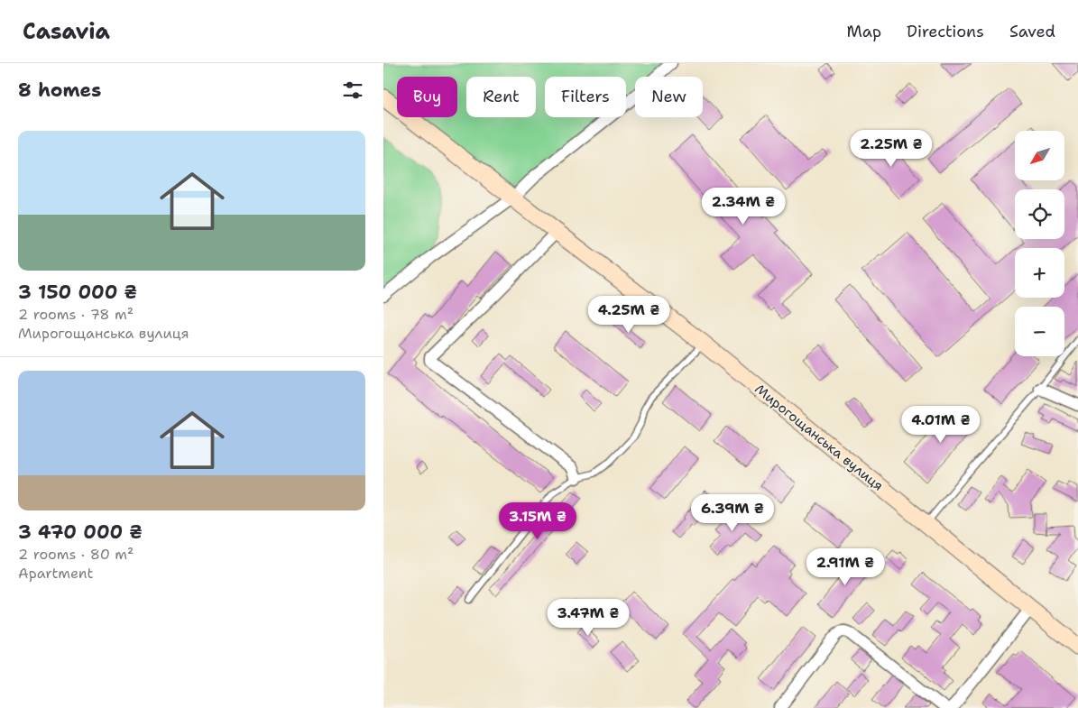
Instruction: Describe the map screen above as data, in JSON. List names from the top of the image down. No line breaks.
{"streets":{"main road":["Мирогощанська вулиця"]},"north":"bottom left","page":{"header":"Casavia","nav":["Map","Directions","Saved"],"heading":"8 homes","chip":["Buy","Rent","Filters","New"],"list":[{"name":"3 150 000 ₴","note":"2 rooms · 78 m² · Мирогощанська вулиця"},{"name":"3 470 000 ₴","note":"2 rooms · 80 m² · Apartment"}],"price":["2.25M ₴","2.34M ₴","4.25M ₴","4.01M ₴","6.39M ₴","3.15M ₴","2.91M ₴","3.47M ₴"],"map_buttons":["+","−"]}}
